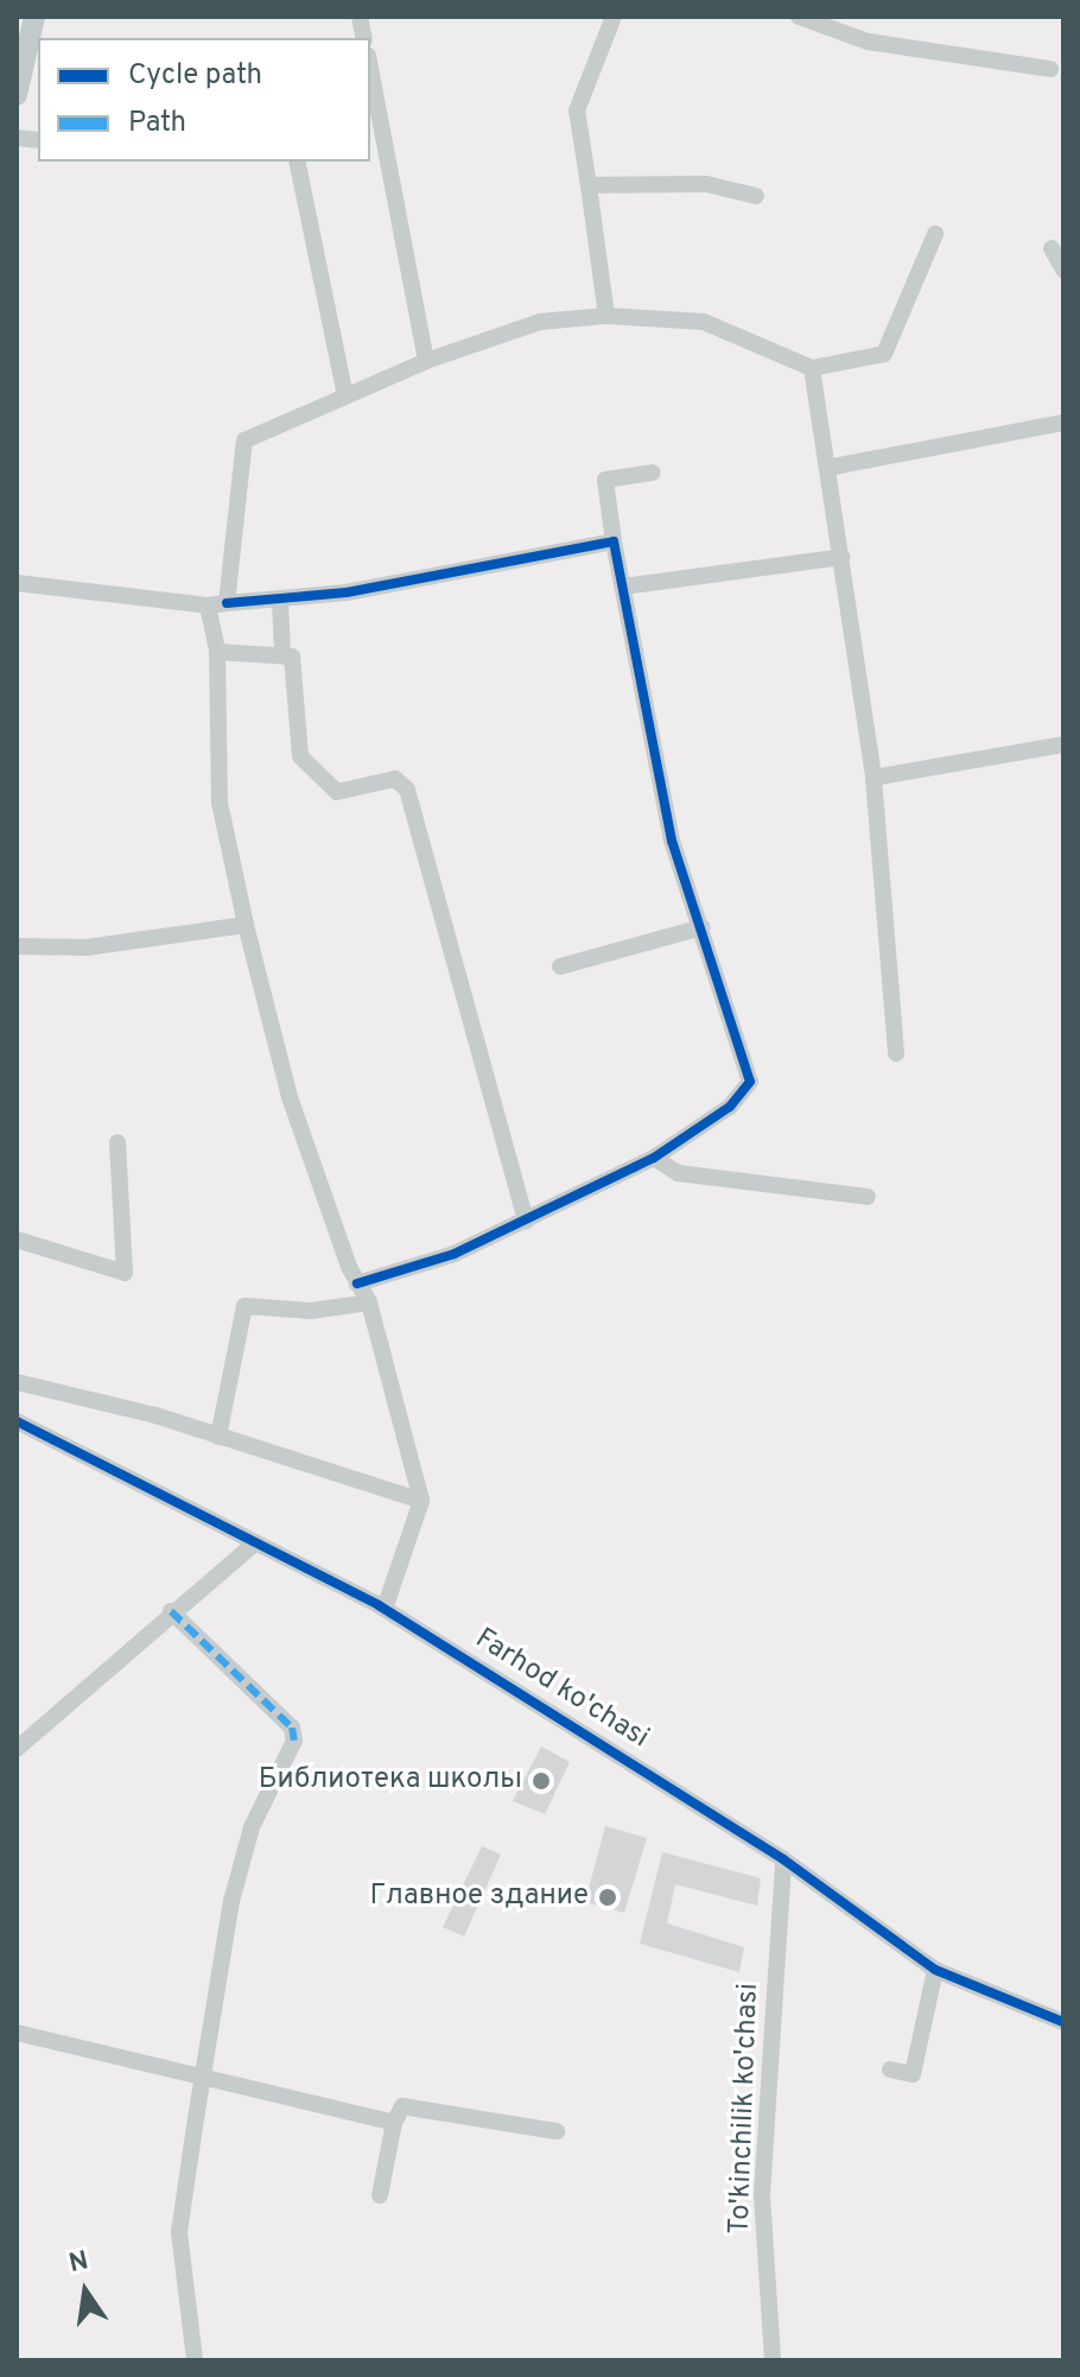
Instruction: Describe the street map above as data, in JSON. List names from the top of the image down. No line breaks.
{"streets":{"street":["Farhod ko'chasi","To'kinchilik ko'chasi"]},"crossings":[["Farhod ko'chasi","To'kinchilik ko'chasi"]],"places":["Библиотека школы","Главное здание"],"legend":["Cycle path","Path"],"north":"top"}
